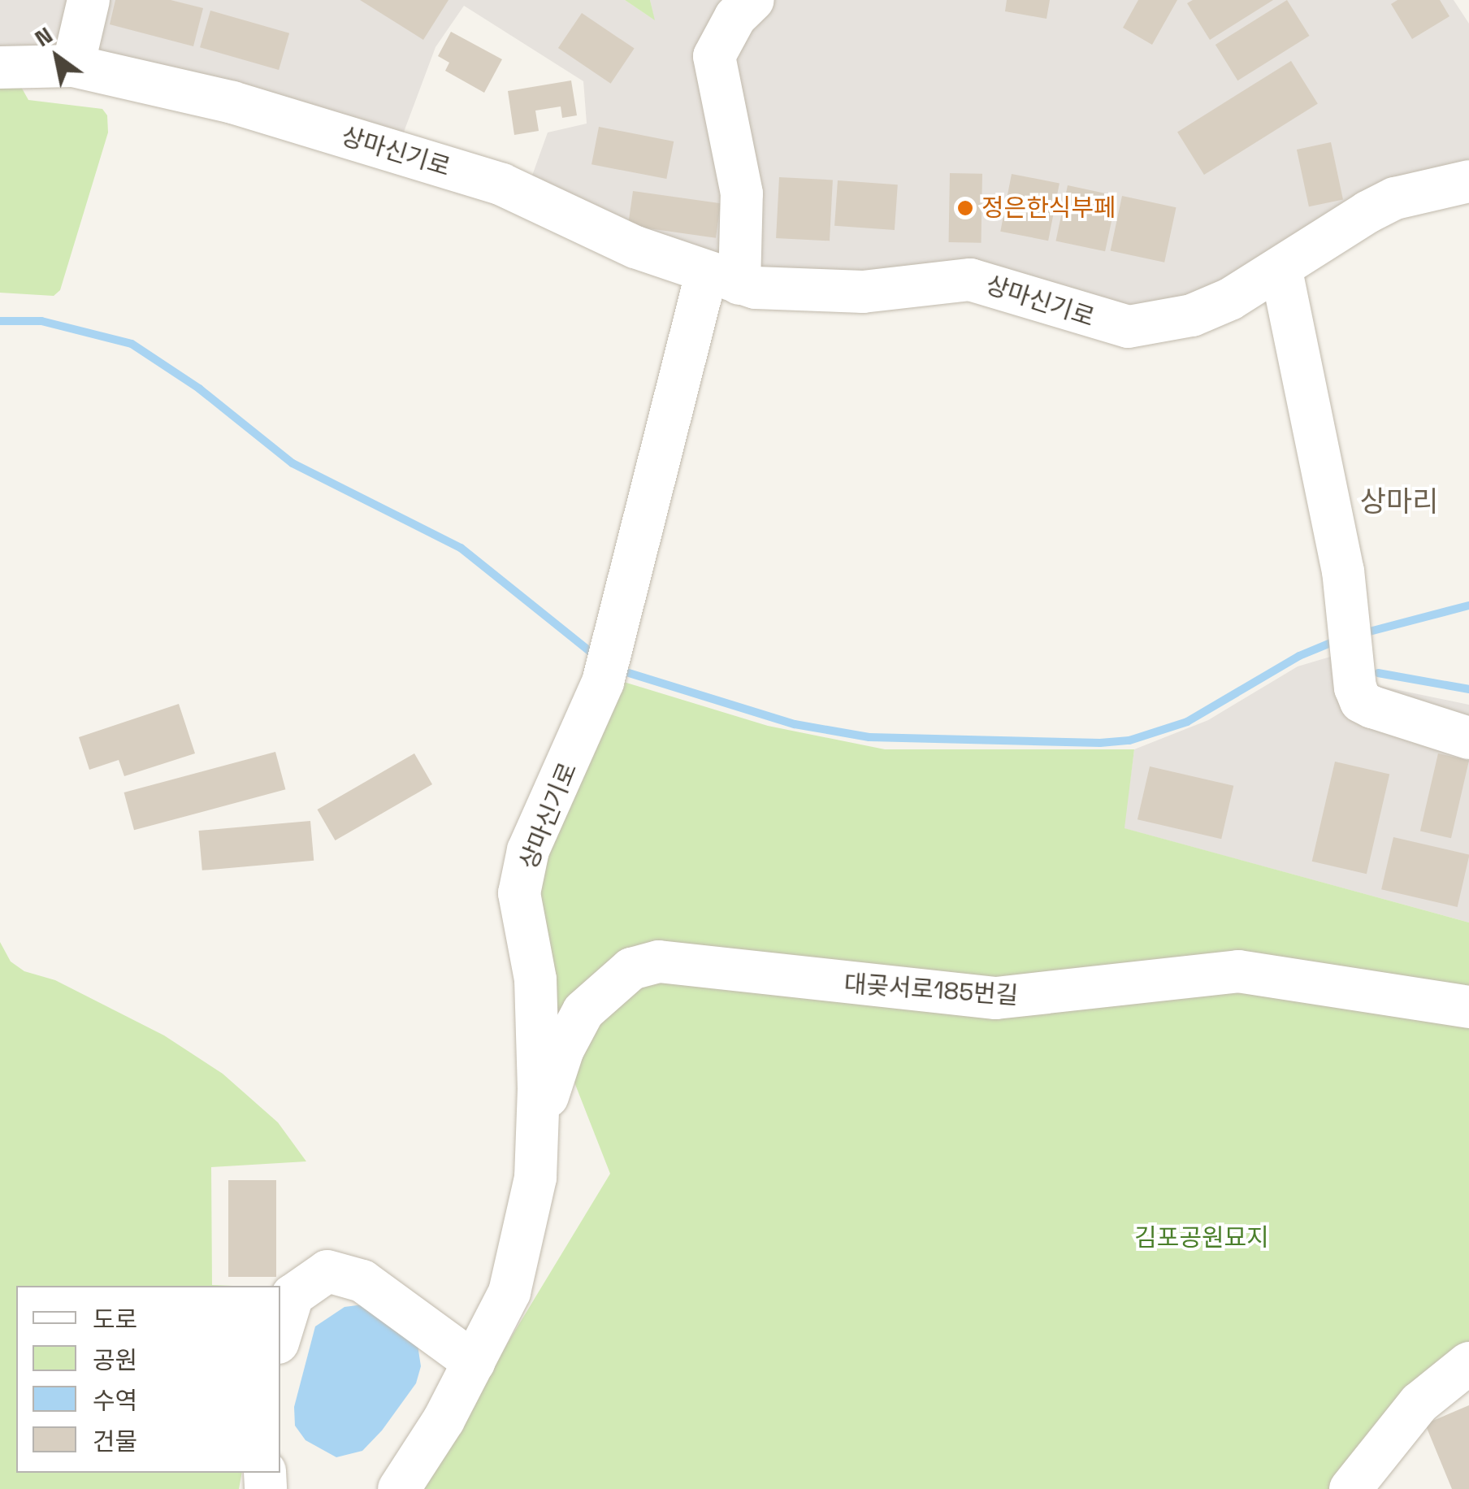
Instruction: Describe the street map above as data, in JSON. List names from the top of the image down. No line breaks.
{"streets":{"street":["상마신기로","대곶서로185번길"]},"crossings":[["상마신기로","대곶서로185번길"]],"districts":["상마리"],"parks":["김포공원묘지"],"places":["정은한식부페"],"legend":["도로","공원","수역","건물"],"north":"top left"}
